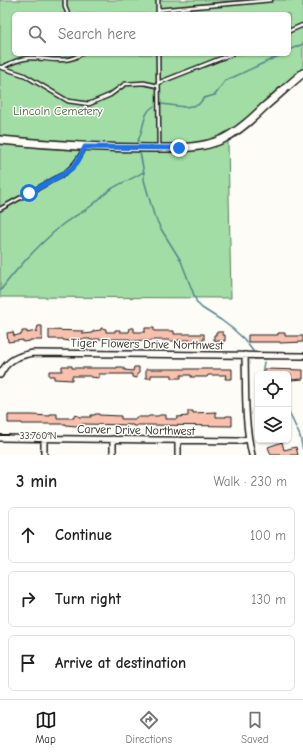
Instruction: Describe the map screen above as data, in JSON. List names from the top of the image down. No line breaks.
{"streets":{"street":["Tiger Flowers Drive Northwest","Carver Drive Northwest"]},"parks":["Lincoln Cemetery"],"page":{"search":"Search here","heading":["3 min","Walk · 230 m"],"list":[["Continue","100 m"],["Turn right","130 m"],"Arrive at destination"],"nav":["Map","Directions","Saved"]},"coordinates":["33.760°N"]}
